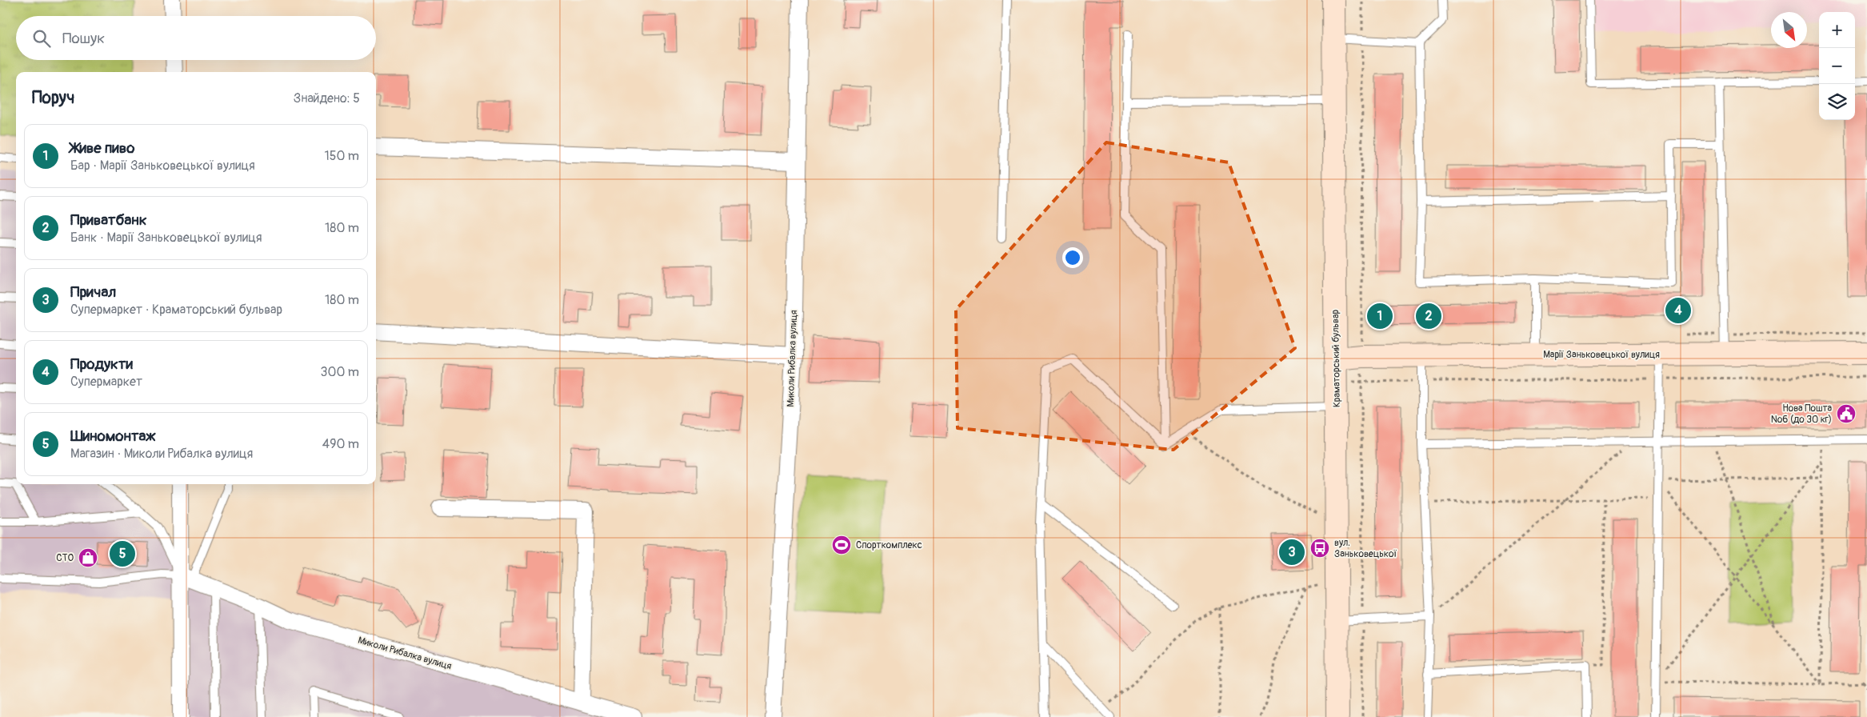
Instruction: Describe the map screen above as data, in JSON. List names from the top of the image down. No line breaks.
{"streets":{"street":["Марії Заньковецької вулиця","Миколи Рибалка вулиця","Краматорський бульвар"]},"crossings":[["Марії Заньковецької вулиця","Краматорський бульвар"]],"places":{"public building":["Нова Пошта №6 (до 30 кг)"],"sports":["Спорткомплекс"],"bus stop":["вул. Заньковецької"],"shop":["СТО"]},"north":"bottom right","page":{"map_buttons":["+","−"],"search":"Пошук","heading":["Поруч","Знайдено: 5"],"list":[{"mark":"1","name":"Живе пиво","note":"Бар · Марії Заньковецької вулиця","value":"150 m"},{"mark":"2","name":"Приватбанк","note":"Банк · Марії Заньковецької вулиця","value":"180 m"},{"mark":"3","name":"Причал","note":"Супермаркет · Краматорський бульвар","value":"180 m"},{"mark":"4","name":"Продукти","note":"Супермаркет","value":"300 m"},{"mark":"5","name":"Шиномонтаж","note":"Магазин · Миколи Рибалка вулиця","value":"490 m"}],"pins":["4","1","2","3","5"]}}
